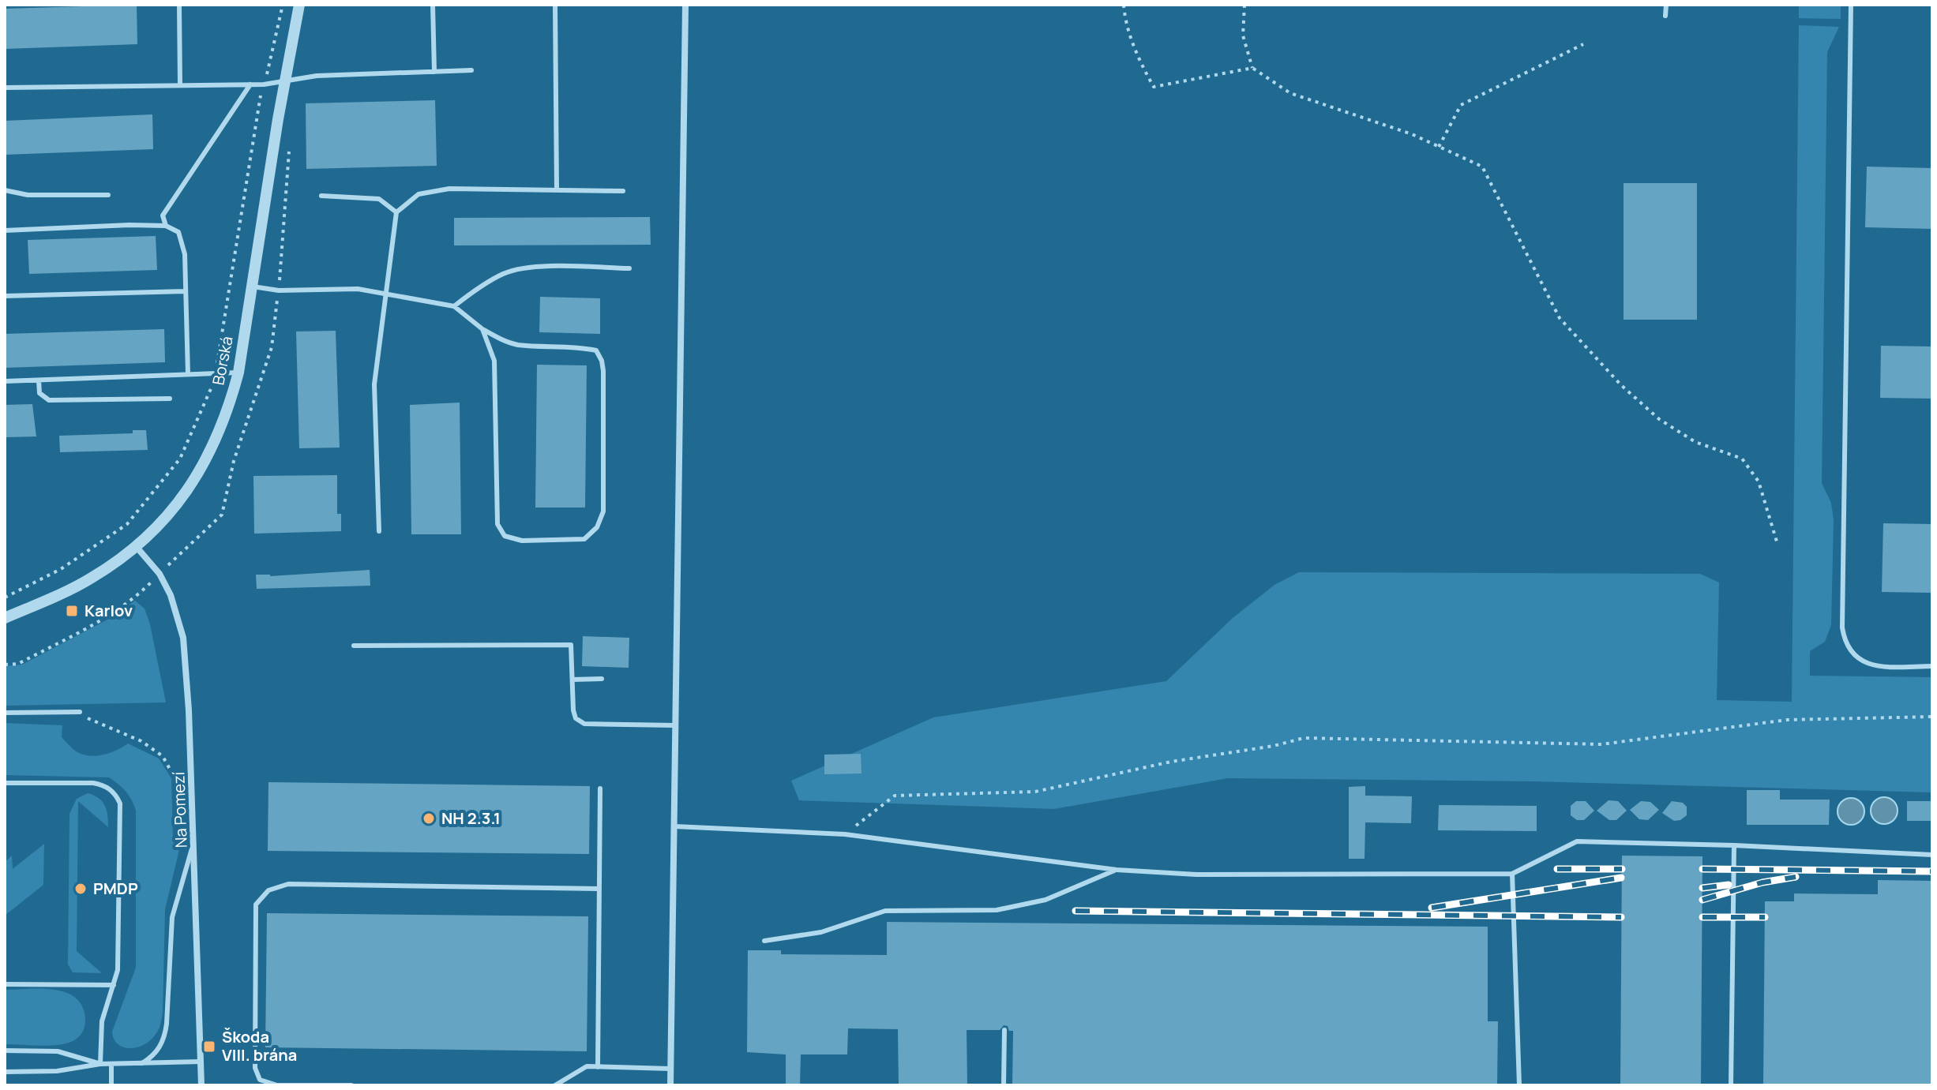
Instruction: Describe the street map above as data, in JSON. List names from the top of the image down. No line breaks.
{"streets":{"street":["Borská","Na Pomezí"]},"crossings":[["Borská","Na Pomezí"]],"places":{"transit":["Karlov","Škoda VIII. brána"],"other":["NH 2.3.1","PMDP"]}}
